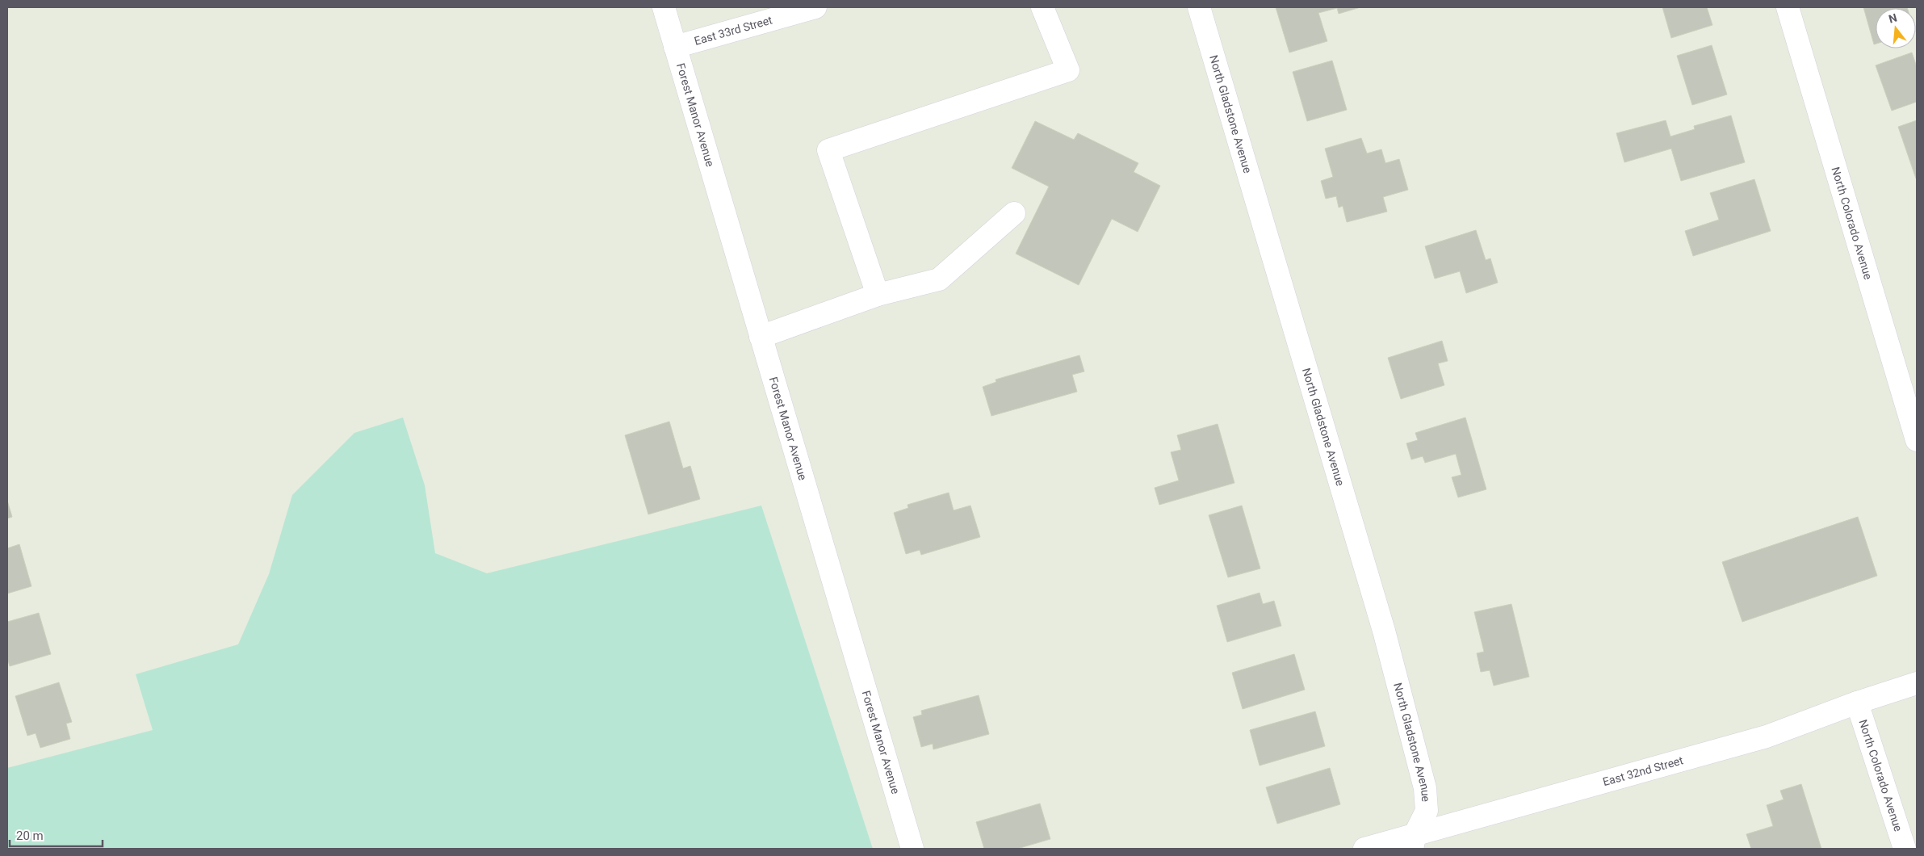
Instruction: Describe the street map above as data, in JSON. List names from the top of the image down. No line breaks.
{"streets":{"street":["East 33rd Street","North Gladstone Avenue","Forest Manor Avenue","North Colorado Avenue","East 32nd Street"]},"crossings":[["East 33rd Street","Forest Manor Avenue"],["North Gladstone Avenue","East 32nd Street"],["North Colorado Avenue","East 32nd Street"]],"scale_bar":"20 m","north":"top"}
